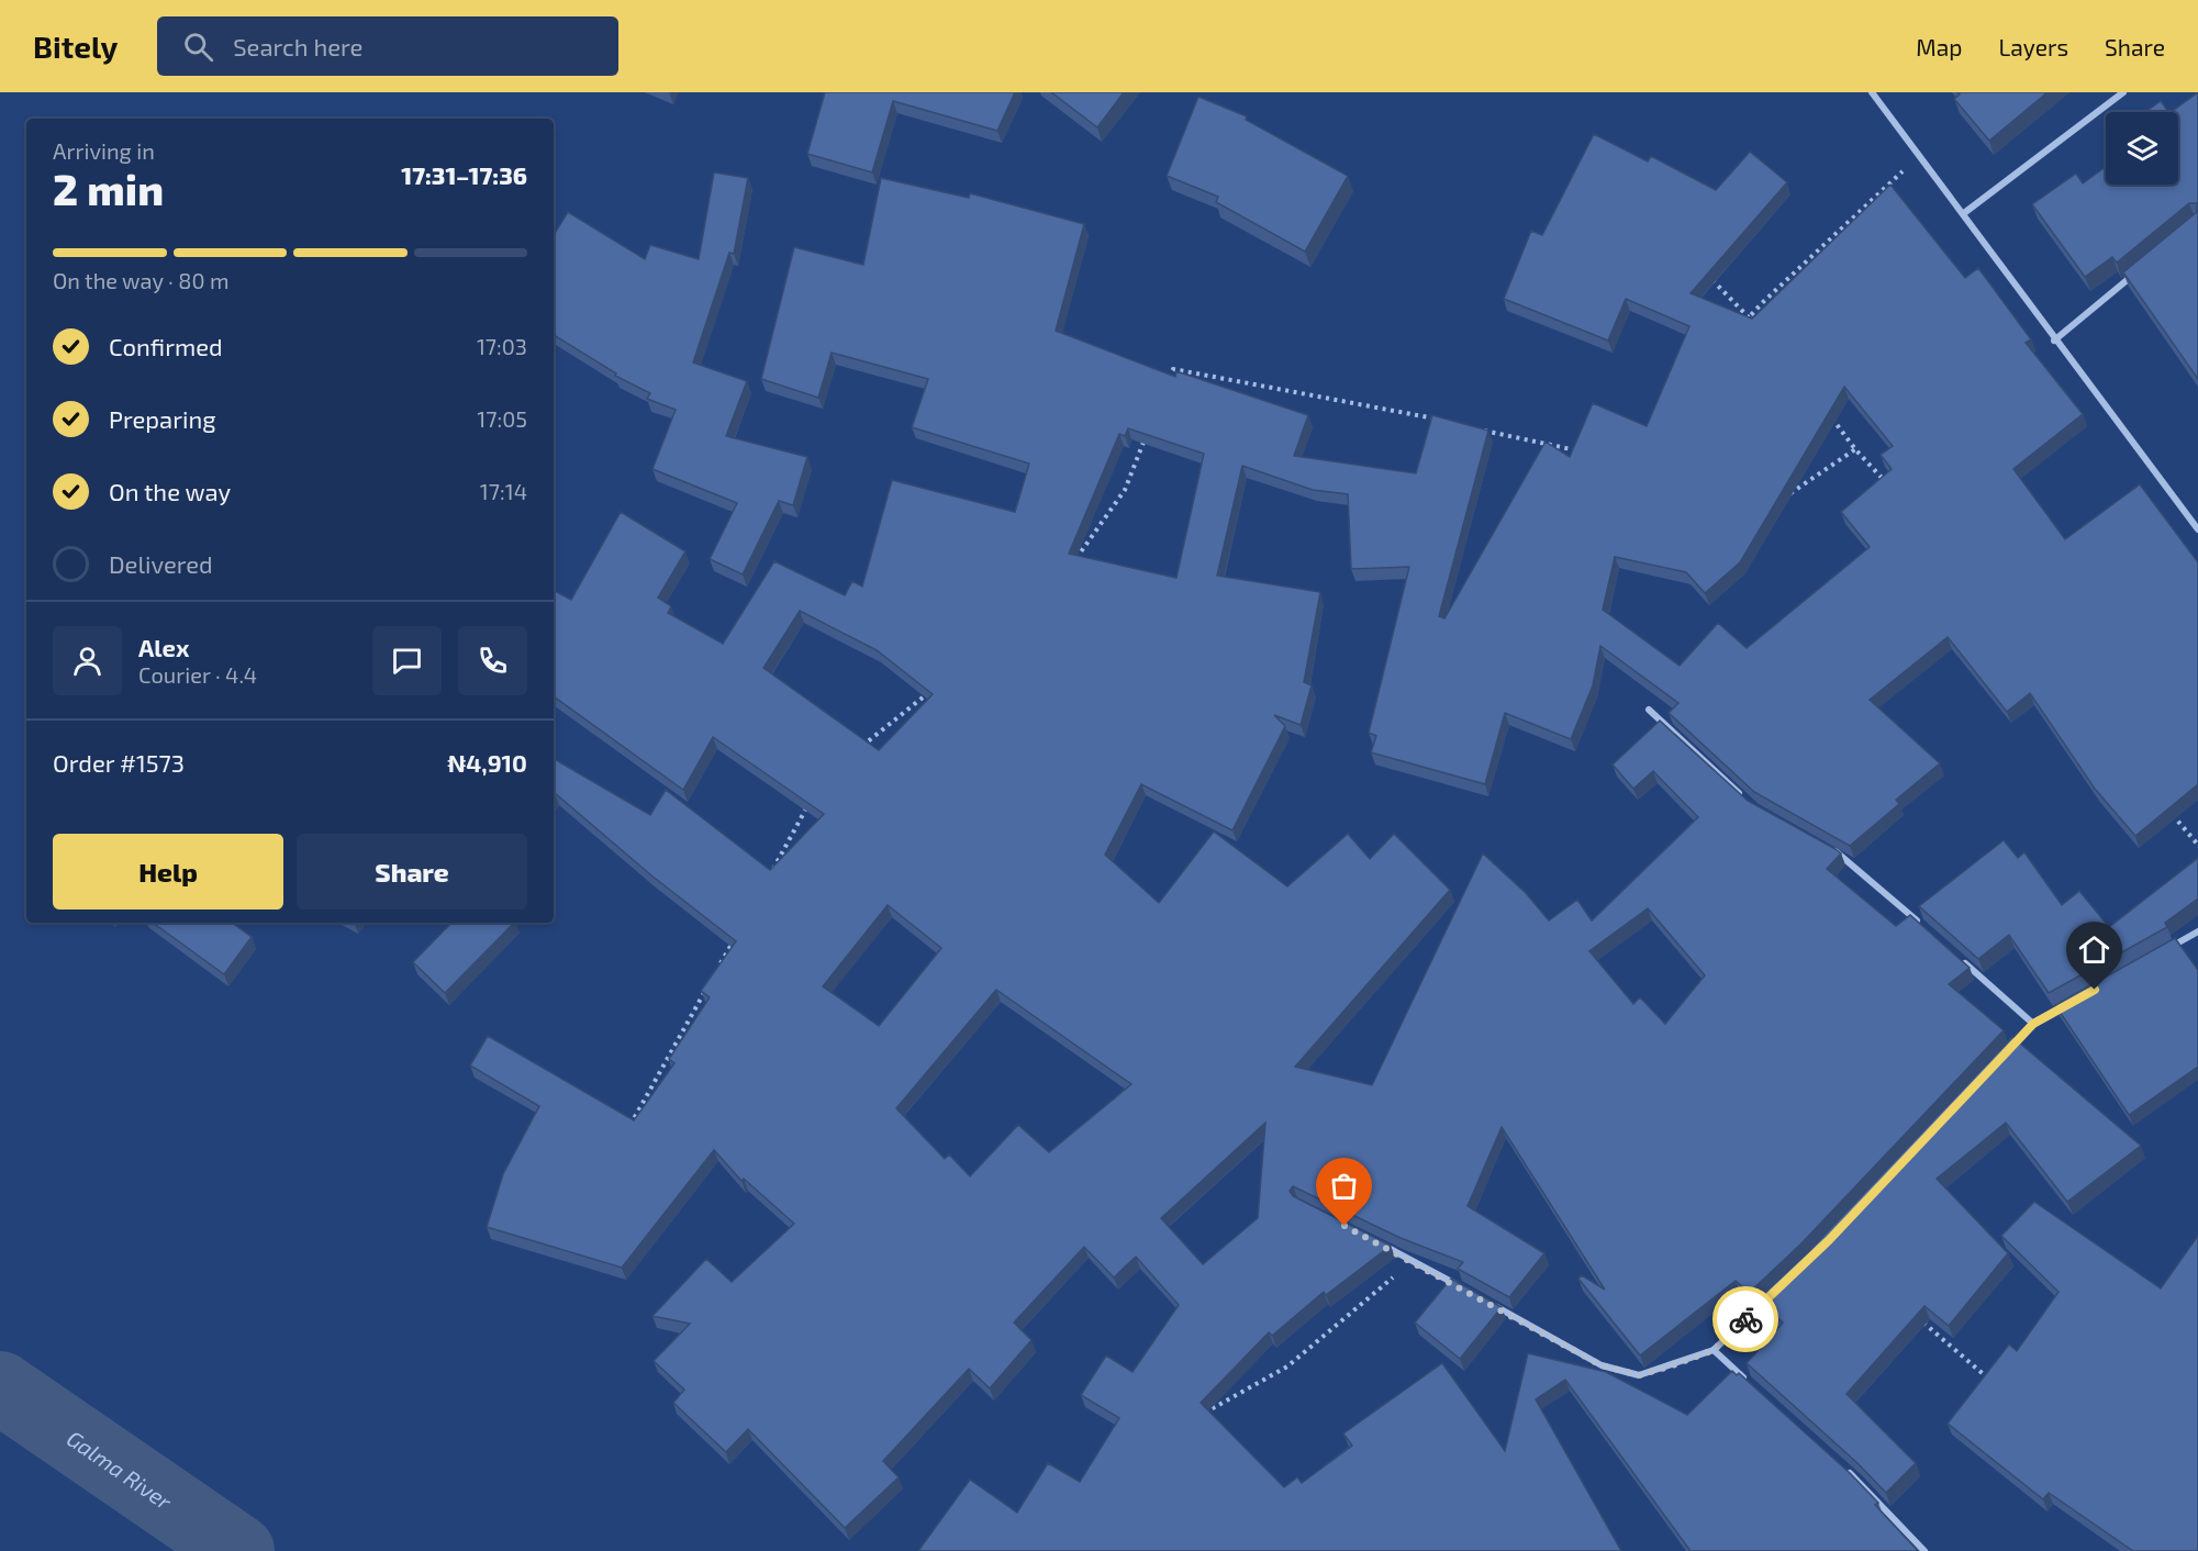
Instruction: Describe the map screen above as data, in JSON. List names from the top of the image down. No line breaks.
{"water":["Galma River"],"page":{"header":"Bitely","search":"Search here","nav":["Map","Layers","Share"],"heading":["2 min","Arriving in","17:31–17:36"],"panel":["Alex","Courier · 4.4","Order #1573","₦4,910"],"bar":"On the way · 80 m","list":[["Confirmed","17:03"],["Preparing","17:05"],["On the way","17:14"],"Delivered"],"buttons":["Help","Share"]}}
